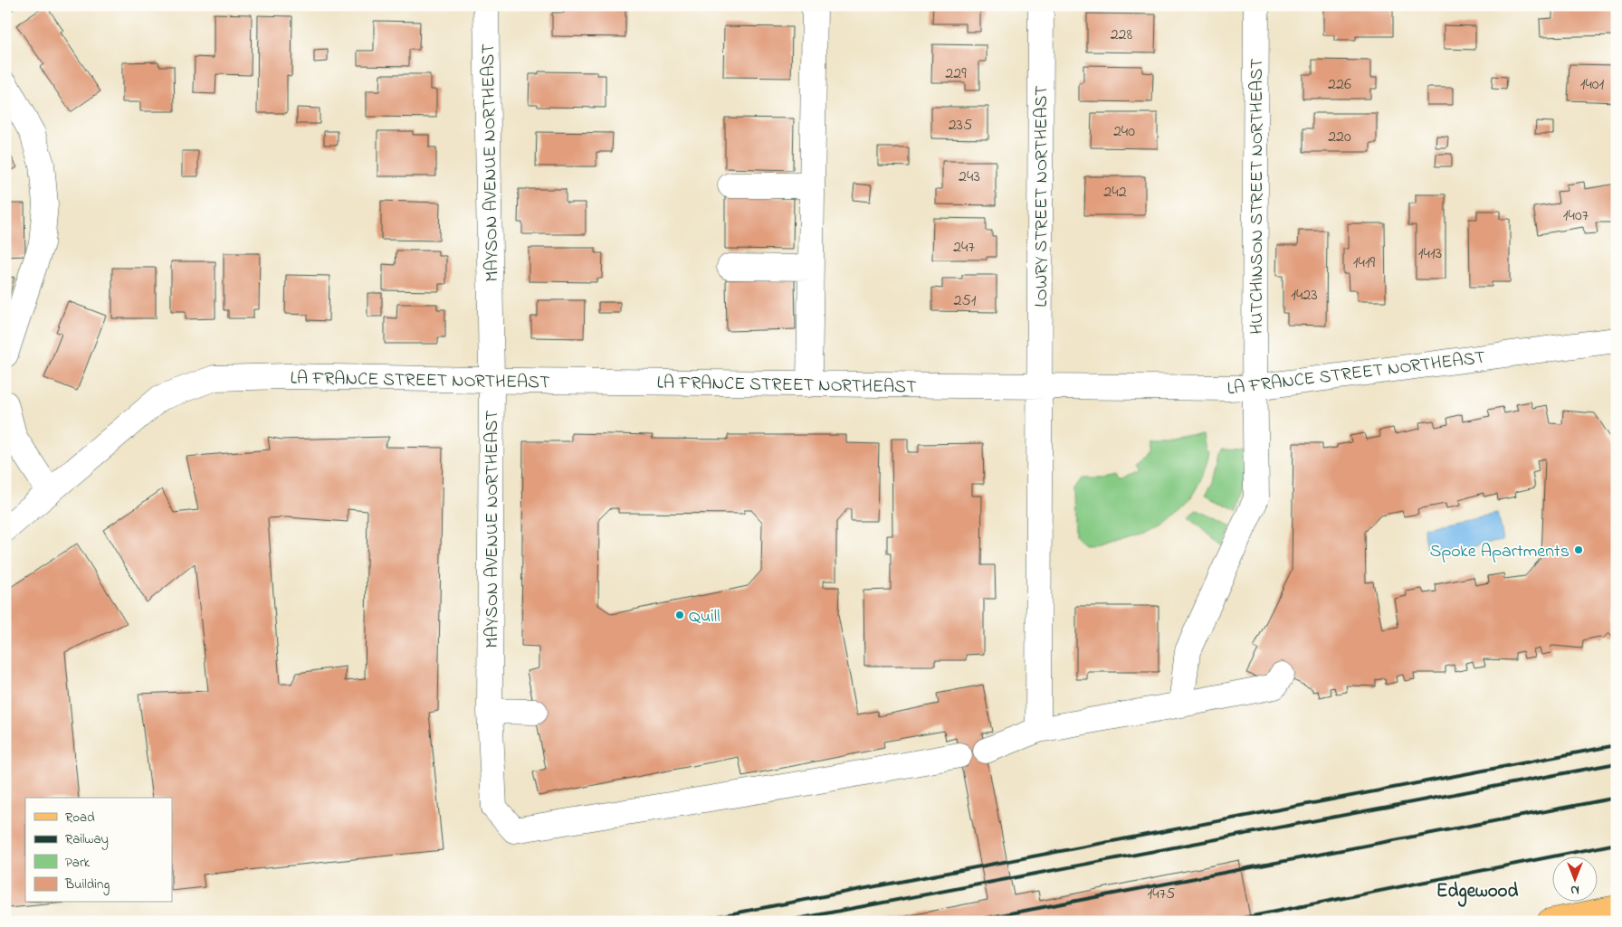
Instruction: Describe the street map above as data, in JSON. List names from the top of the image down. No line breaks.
{"streets":{"street":["MAYSON AVENUE NORTHEAST","LOWRY STREET NORTHEAST","HUTCHINSON STREET NORTHEAST","LA FRANCE STREET NORTHEAST"]},"crossings":[["MAYSON AVENUE NORTHEAST","LA FRANCE STREET NORTHEAST"],["LOWRY STREET NORTHEAST","LA FRANCE STREET NORTHEAST"],["HUTCHINSON STREET NORTHEAST","LA FRANCE STREET NORTHEAST"]],"districts":["Edgewood"],"places":["Spoke Apartments","Quill"],"house_numbers":["228","229","226","1401","235","240","220","243","242","1407","247","1413","1419","1423","251","1475"],"legend":["Road","Railway","Park","Building"],"north":"bottom"}
